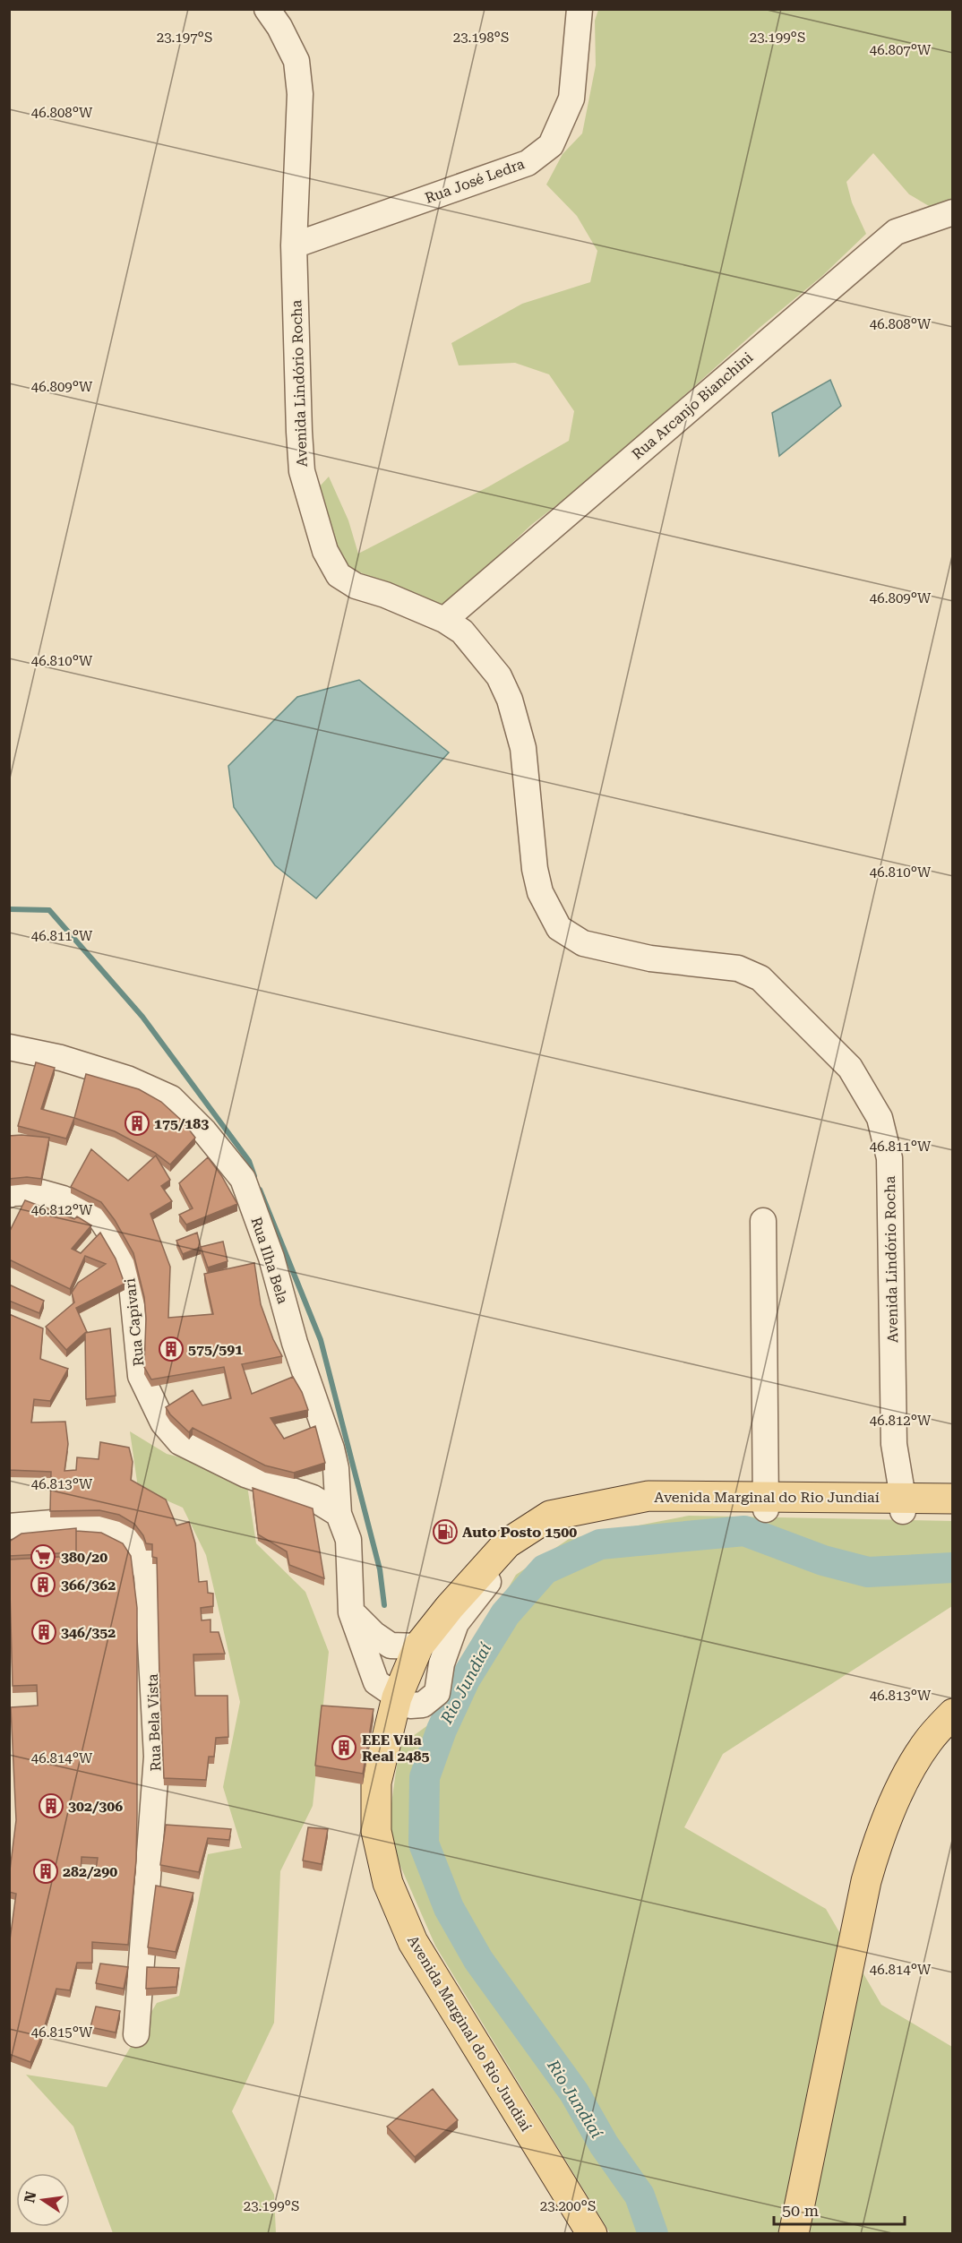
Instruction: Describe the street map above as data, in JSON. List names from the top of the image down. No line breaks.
{"streets":{"main road":["Avenida Marginal do Rio Jundiaí"],"street":["Rua José Ledra","Avenida Lindório Rocha","Rua Arcanjo Bianchini","Rua Ilha Bela","Rua Capivari","Rua Bela Vista"]},"crossings":[["Rua José Ledra","Avenida Lindório Rocha"],["Avenida Lindório Rocha","Rua Arcanjo Bianchini"],["Avenida Lindório Rocha","Avenida Marginal do Rio Jundiaí"],["Rua Ilha Bela","Rua Capivari"],["Rua Ilha Bela","Avenida Marginal do Rio Jundiaí"]],"water":["Rio Jundiaí"],"places":{"building":["175/183","575/591","366/362","346/352","EEE Vila Real 2485","302/306","282/290"],"fuel station":["Auto Posto 1500"],"supermarket":["380/20"]},"scale_bar":"50 m","north":"left","coordinates":["23.197°S","23.198°S","23.199°S","46.807°W","46.808°W","46.809°W","46.810°W","46.811°W","46.812°W","46.813°W","46.814°W","46.815°W","23.200°S"]}
